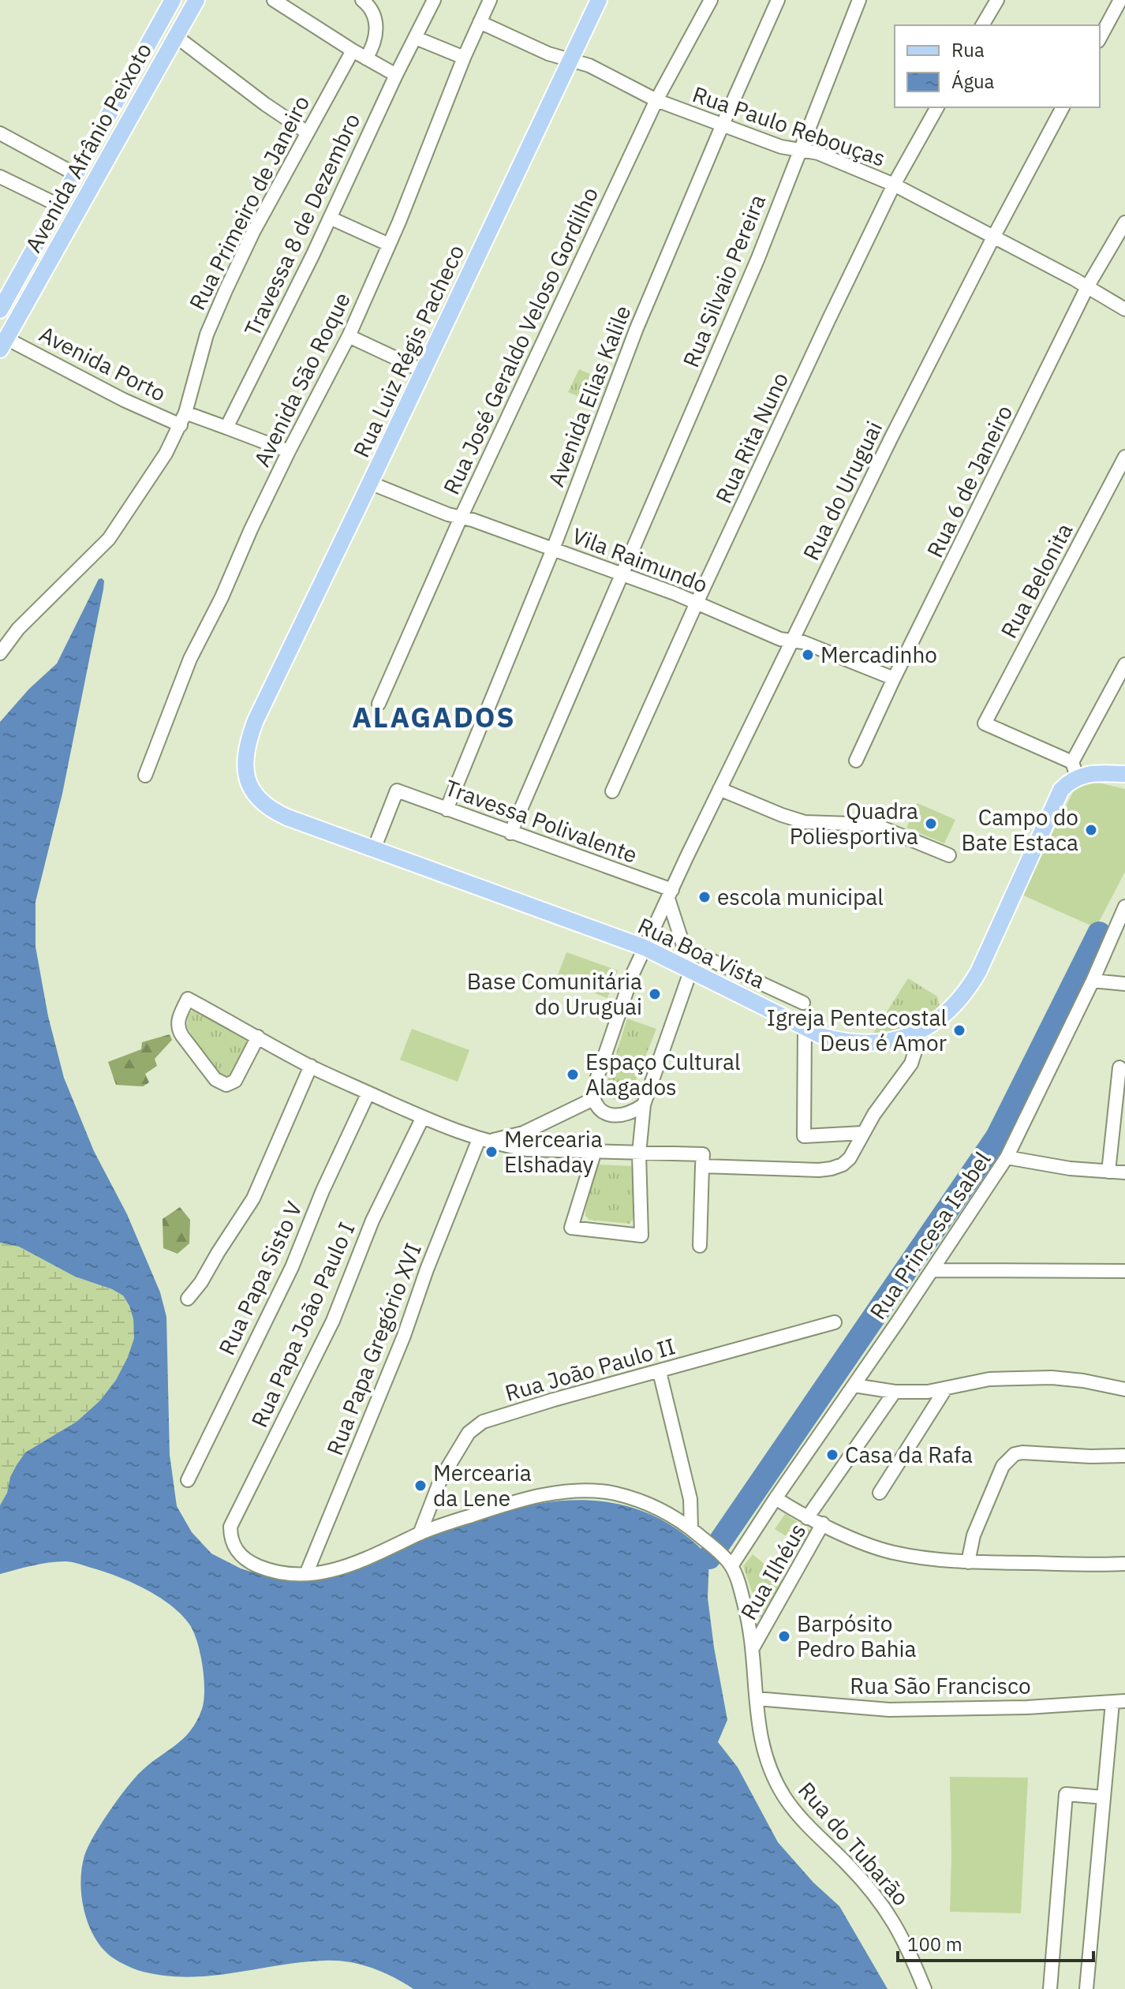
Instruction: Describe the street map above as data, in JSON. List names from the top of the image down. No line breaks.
{"streets":{"main road":["Avenida Afrânio Peixoto","Rua Luiz Régis Pacheco","Rua Boa Vista"],"street":["Rua Paulo Rebouças","Rua Primeiro de Janeiro","Travessa 8 de Dezembro","Rua Silvaio Pereira","Rua José Geraldo Veloso Gordilho","Avenida Porto","Avenida São Roque","Avenida Elias Kalile","Rua Rita Nuno","Rua 6 de Janeiro","Rua do Uruguai","Vila Raimundo","Rua Belonita","Travessa Polivalente","Rua Princesa Isabel","Rua Papa Sisto V","Rua Papa João Paulo I","Rua Papa Gregório XVI","Rua João Paulo II","Rua Ilhéus","Rua São Francisco","Rua do Tubarão"]},"crossings":[["Rua Paulo Rebouças","Rua Silvaio Pereira"],["Rua Paulo Rebouças","Rua José Geraldo Veloso Gordilho"],["Rua Paulo Rebouças","Rua Luiz Régis Pacheco"],["Rua Paulo Rebouças","Avenida São Roque"],["Rua Paulo Rebouças","Avenida Elias Kalile"],["Rua Paulo Rebouças","Rua Rita Nuno"],["Rua Paulo Rebouças","Rua 6 de Janeiro"],["Rua Paulo Rebouças","Rua do Uruguai"],["Avenida Afrânio Peixoto","Avenida Porto"],["Rua Primeiro de Janeiro","Avenida Porto"],["Rua Silvaio Pereira","Vila Raimundo"],["Rua Silvaio Pereira","Travessa Polivalente"],["Rua José Geraldo Veloso Gordilho","Vila Raimundo"],["Rua Luiz Régis Pacheco","Vila Raimundo"],["Rua Luiz Régis Pacheco","Rua Boa Vista"],["Avenida Elias Kalile","Vila Raimundo"],["Avenida Elias Kalile","Travessa Polivalente"],["Rua Rita Nuno","Vila Raimundo"],["Rua 6 de Janeiro","Vila Raimundo"],["Rua do Uruguai","Vila Raimundo"],["Rua do Uruguai","Travessa Polivalente"],["Rua do Uruguai","Rua Boa Vista"],["Rua Belonita","Rua Boa Vista"],["Travessa Polivalente","Rua Boa Vista"],["Rua Princesa Isabel","Rua Ilhéus"],["Rua Papa João Paulo I","Rua Papa Gregório XVI"],["Rua Ilhéus","Rua do Tubarão"],["Rua São Francisco","Rua do Tubarão"]],"districts":["ALAGADOS"],"places":["Mercadinho","Quadra Poliesportiva","Campo do Bate Estaca","escola municipal","Base Comunitária do Uruguai","Igreja Pentecostal Deus é Amor","Espaço Cultural Alagados","Mercearia Elshaday","Casa da Rafa","Mercearia da Lene","Barpósito Pedro Bahia"],"legend":["Rua","Água"],"scale_bar":"100 m"}
